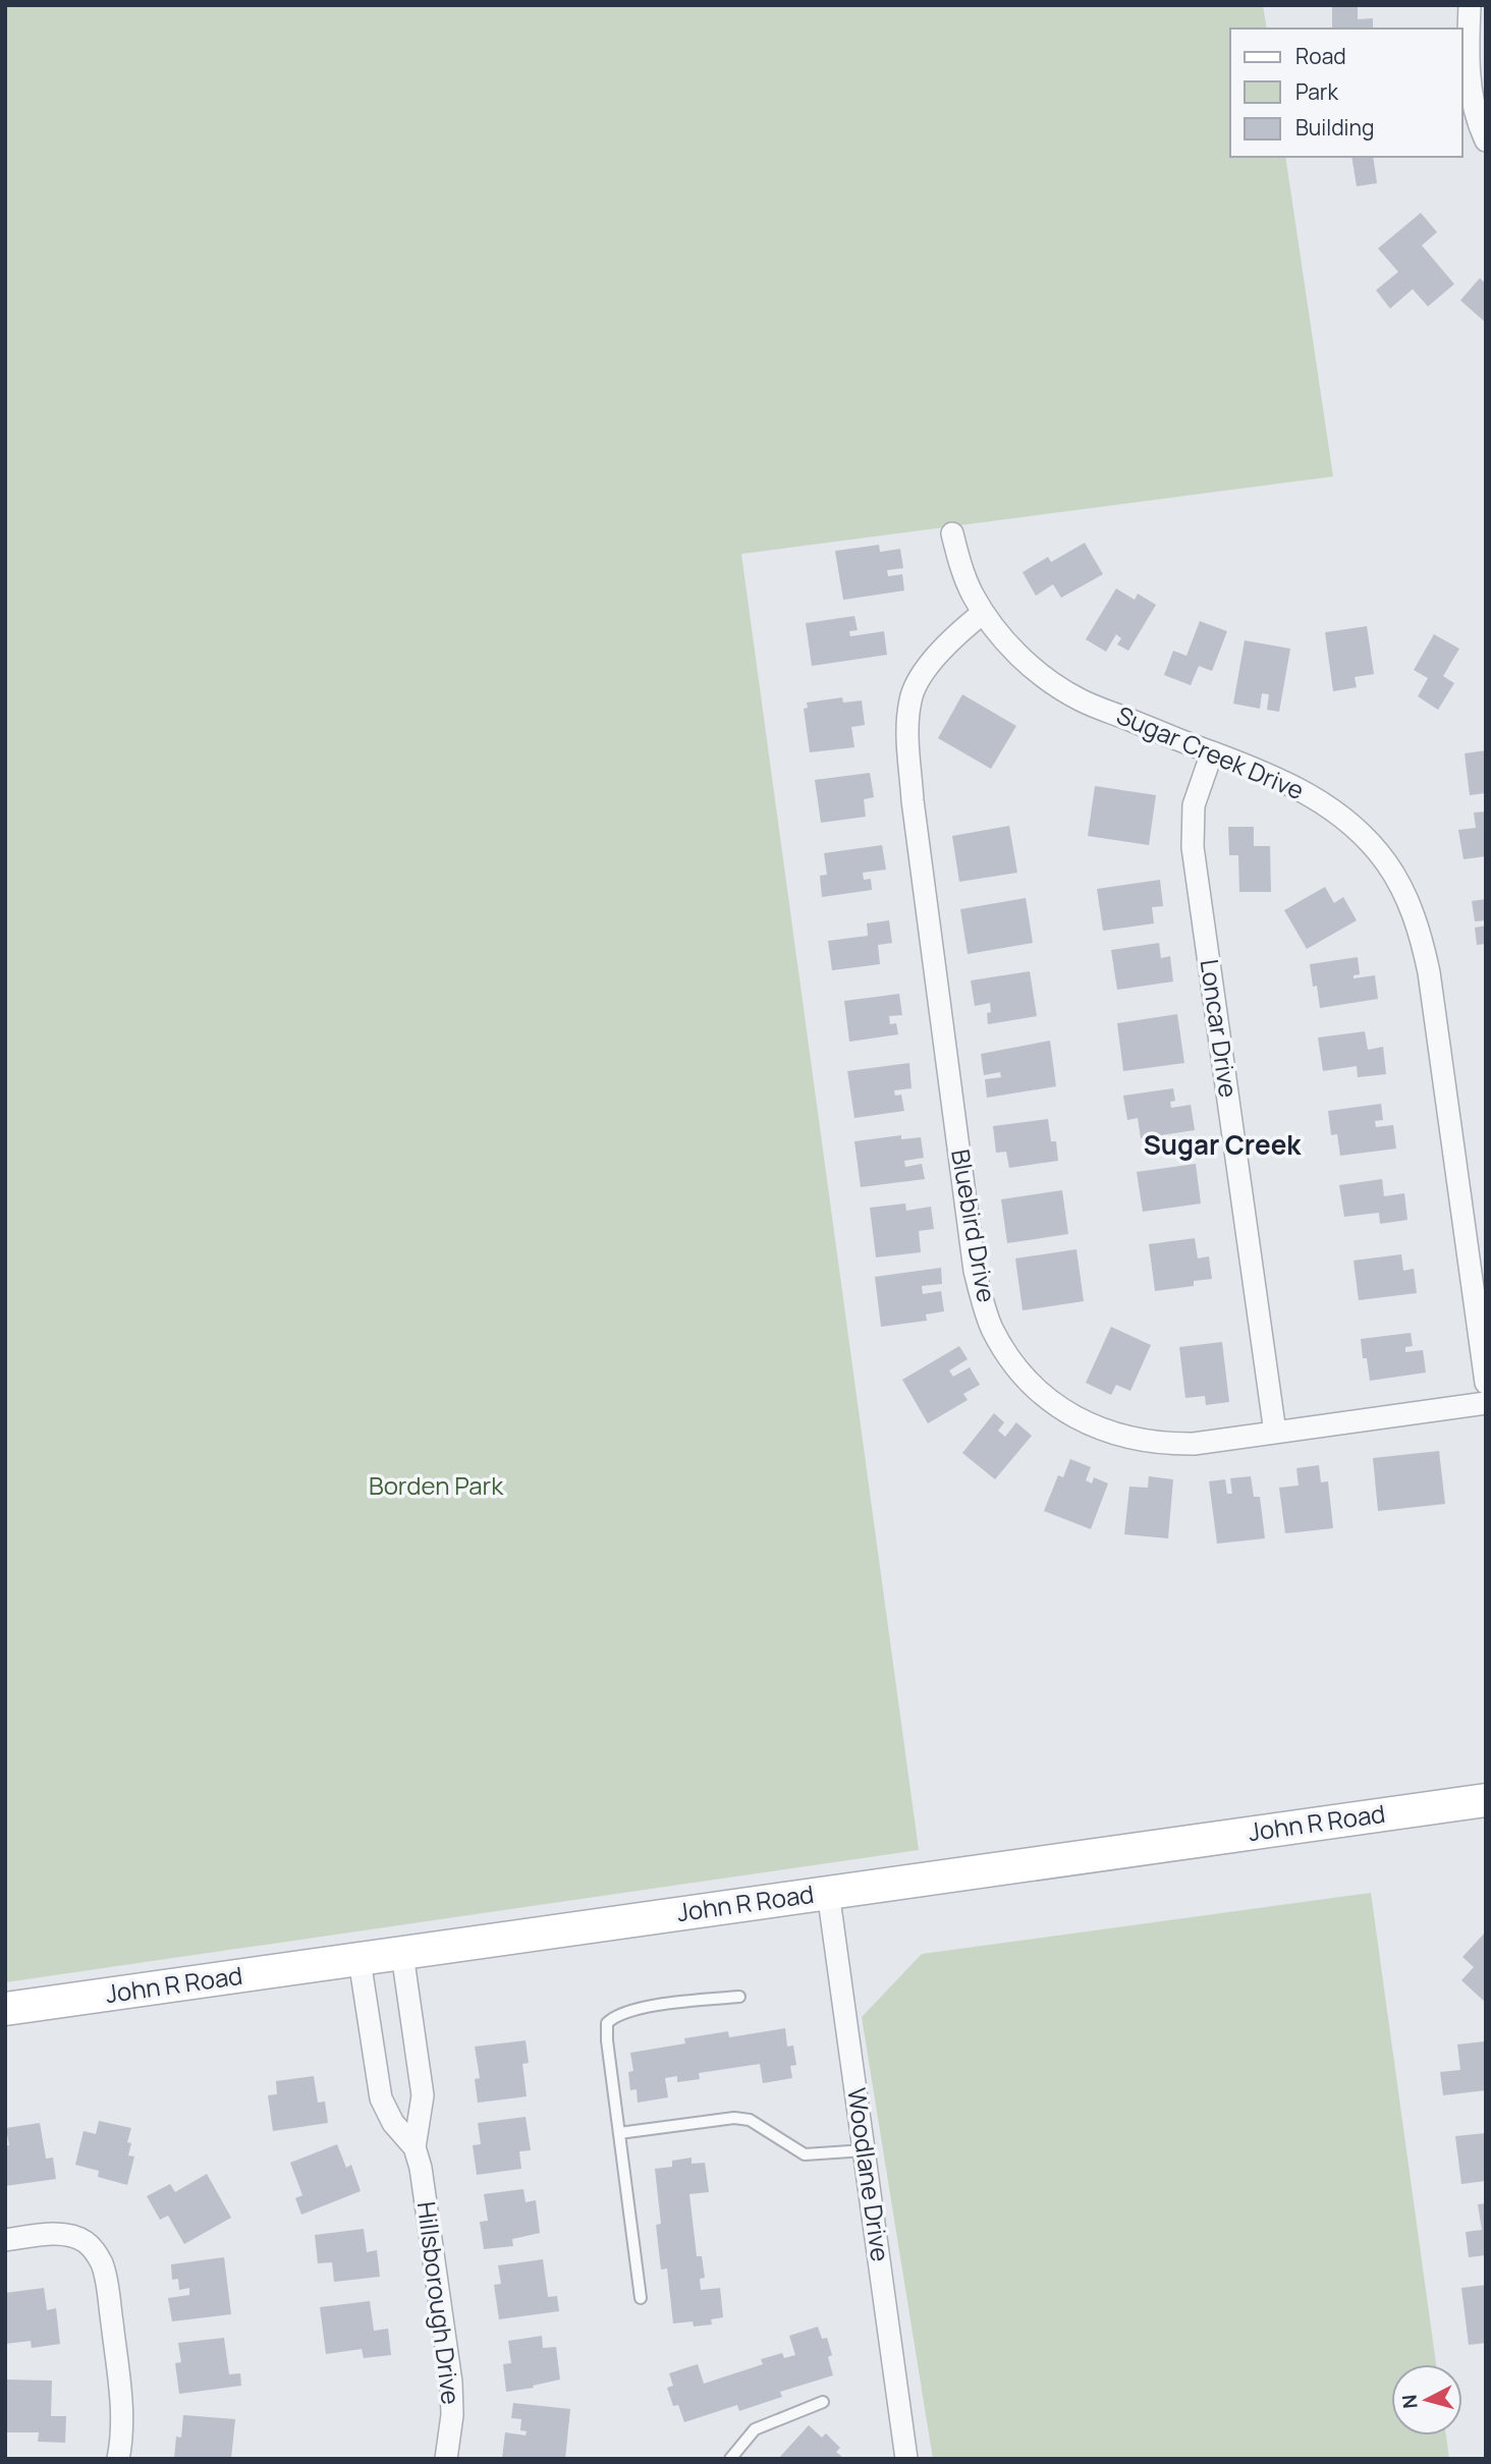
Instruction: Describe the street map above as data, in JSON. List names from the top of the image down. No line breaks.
{"streets":{"main road":["John R Road"],"street":["Sugar Creek Drive","Loncar Drive","Bluebird Drive","Woodlane Drive","Hillsborough Drive"]},"crossings":[["Sugar Creek Drive","Loncar Drive"],["Sugar Creek Drive","Bluebird Drive"],["Loncar Drive","Bluebird Drive"],["John R Road","Woodlane Drive"],["John R Road","Hillsborough Drive"]],"districts":["Sugar Creek"],"parks":["Borden Park"],"legend":["Road","Park","Building"],"north":"left"}
